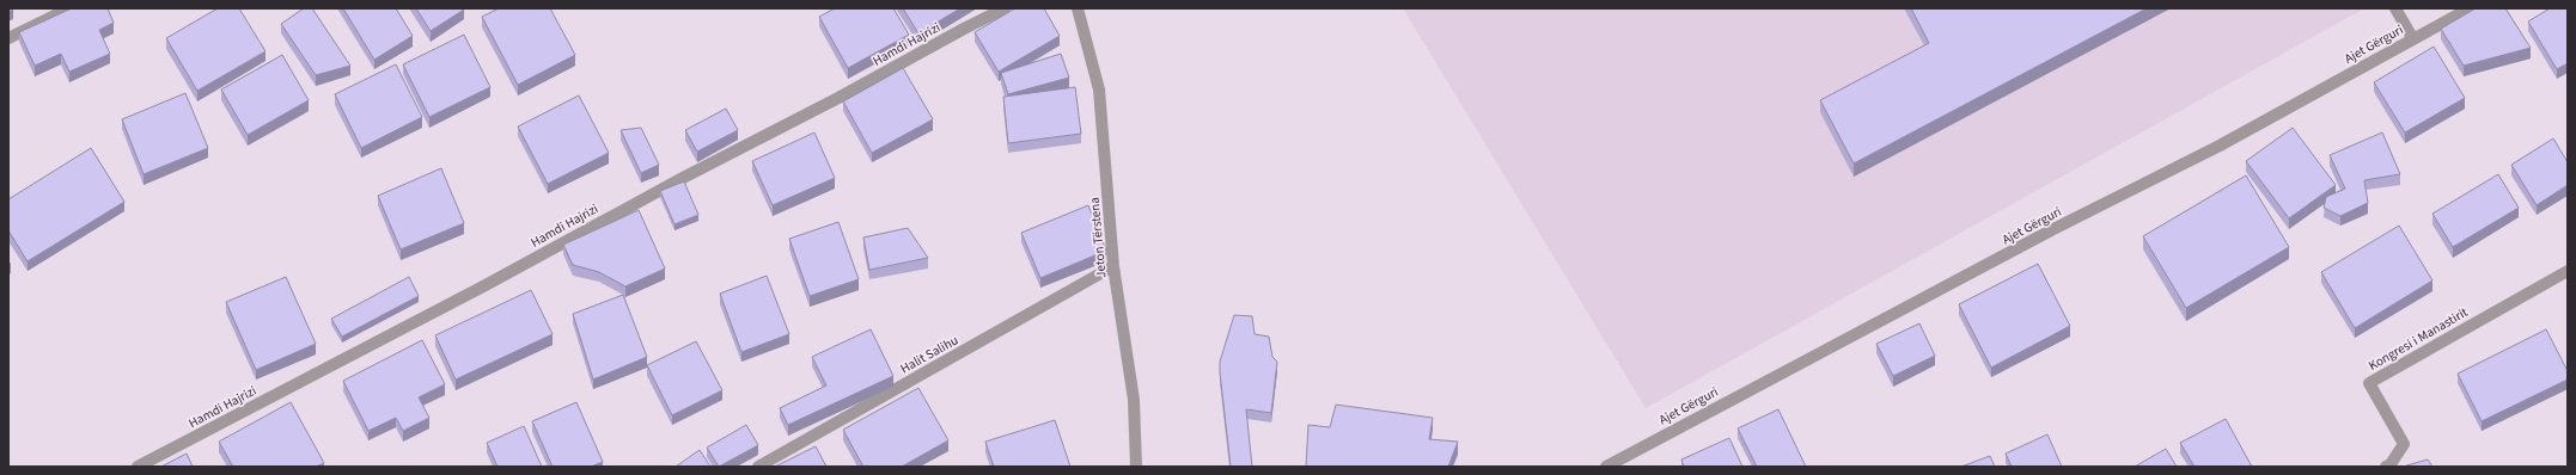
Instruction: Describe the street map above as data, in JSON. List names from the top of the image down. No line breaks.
{"streets":{"street":["Hamdi Hajrizi","Ajet Gërguri","Jeton Tërstena","Kongresi i Manastirit","Halit Salihu"]},"crossings":[["Jeton Tërstena","Halit Salihu"]]}
